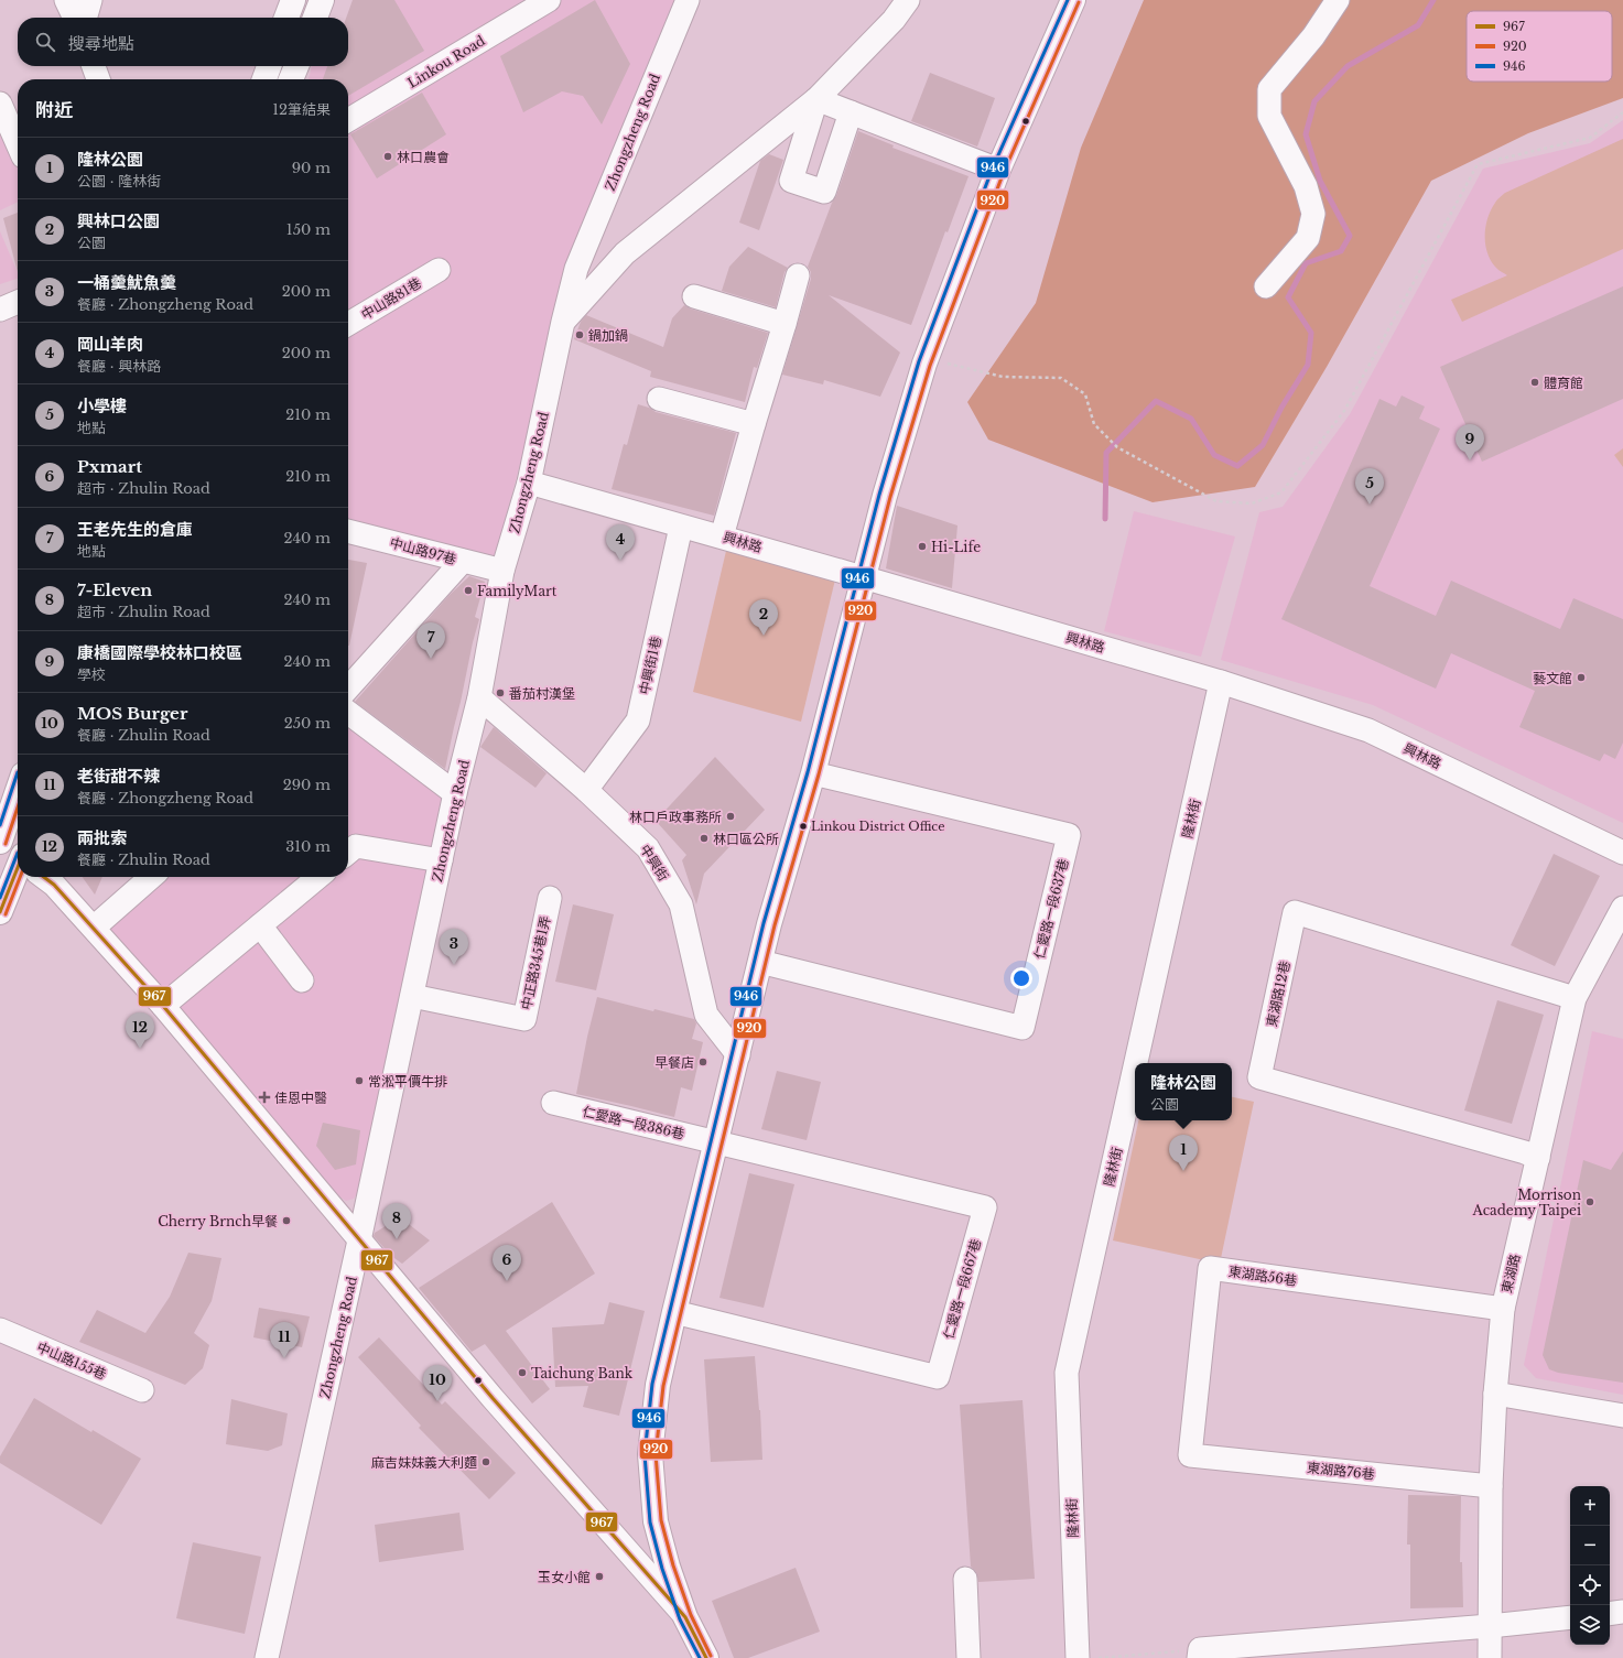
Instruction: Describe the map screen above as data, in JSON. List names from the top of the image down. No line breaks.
{"streets":{"street":["Linkou Road","Zhongzheng Road","中山路81巷","興林路","中山路97巷","中興街1巷","隆林街","中興街","仁愛路一段637巷","中正路345巷1弄","東湖路12巷","仁愛路一段386巷","東湖路","東湖路56巷","仁愛路一段667巷","中山路155巷","東湖路76巷"]},"crossings":[["Zhongzheng Road","興林路"],["Zhongzheng Road","中山路97巷"],["Zhongzheng Road","中興街"],["Zhongzheng Road","中正路345巷1弄"],["興林路","中興街1巷"],["興林路","隆林街"],["中興街1巷","中興街"],["東湖路12巷","東湖路"],["仁愛路一段386巷","仁愛路一段667巷"],["東湖路","東湖路56巷"],["東湖路","東湖路76巷"],["東湖路56巷","東湖路76巷"]],"places":{"other":["林口農會","鍋加鍋","體育館","Hi-Life","FamilyMart","藝文館","番茄村漢堡","林口戶政事務所","Linkou District Office","林口區公所","早餐店","常淞平價牛排","Morrison Academy Taipei","Cherry Brnch早餐","Taichung Bank","麻吉妹妹義大利麵","玉女小館"],"health":["佳恩中醫"]},"lines":["transit line 946","transit line 920","transit line 967"],"legend":["967","920","946"],"page":{"search":"搜尋地點","heading":["附近","12筆結果"],"list":[{"mark":"1","name":"隆林公園","note":"公園 · 隆林街","value":"90 m"},{"mark":"2","name":"興林口公園","note":"公園","value":"150 m"},{"mark":"3","name":"一桶羹魷魚羹","note":"餐廳 · Zhongzheng Road","value":"200 m"},{"mark":"4","name":"岡山羊肉","note":"餐廳 · 興林路","value":"200 m"},{"mark":"5","name":"小學樓","note":"地點","value":"210 m"},{"mark":"6","name":"Pxmart","note":"超市 · Zhulin Road","value":"210 m"},{"mark":"7","name":"王老先生的倉庫","note":"地點","value":"240 m"},{"mark":"8","name":"7-Eleven","note":"超市 · Zhulin Road","value":"240 m"},{"mark":"9","name":"康橋國際學校林口校區","note":"學校","value":"240 m"},{"mark":"10","name":"MOS Burger","note":"餐廳 · Zhulin Road","value":"250 m"},{"mark":"11","name":"老街甜不辣","note":"餐廳 · Zhongzheng Road","value":"290 m"},{"mark":"12","name":"兩批索","note":"餐廳 · Zhulin Road","value":"310 m"}],"pins":["9","5","4","2","7","3","12","1","8","6","11","10"],"popup":["隆林公園","公園"],"map_buttons":["+","−"]}}
